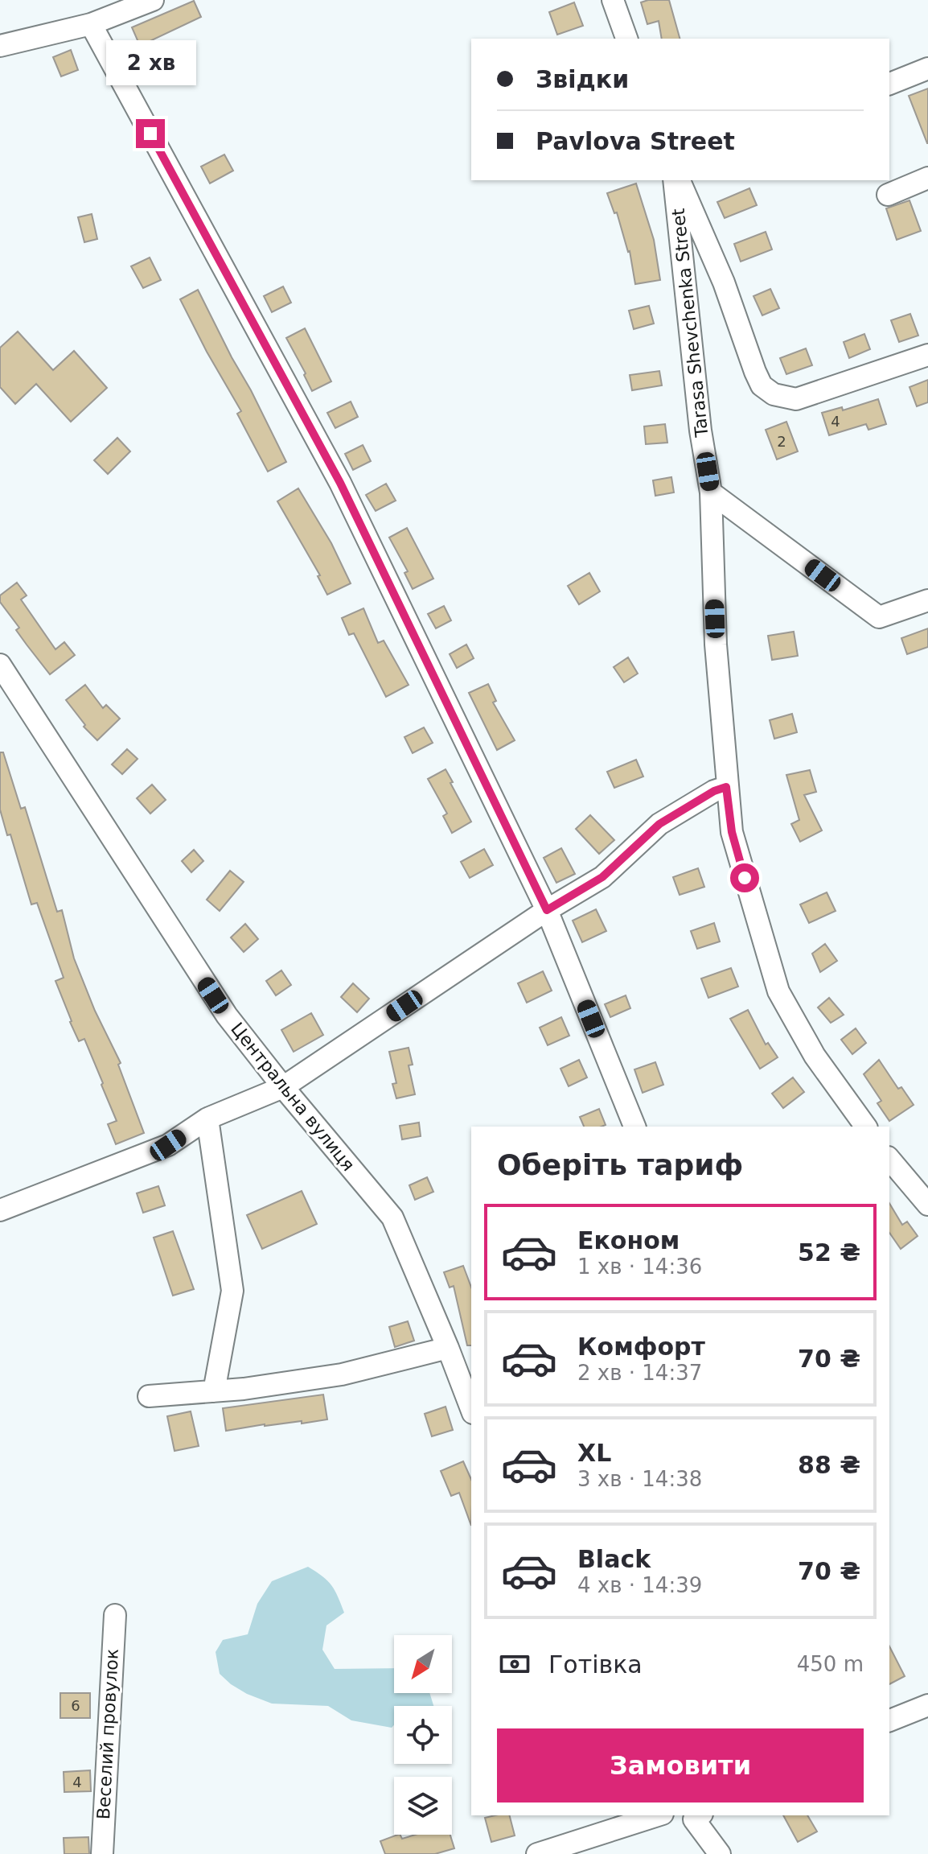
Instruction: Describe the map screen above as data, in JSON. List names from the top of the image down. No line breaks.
{"streets":{"street":["Tarasa Shevchenka Street","Центральна вулиця","Веселий провулок"]},"house_numbers":["4","2","6","4"],"north":"bottom left","page":{"banner":["Звідки","Pavlova Street"],"bubble":"2 хв","heading":"Оберіть тариф","list":[{"name":"Економ","note":"1 хв · 14:36","value":"52 ₴"},{"name":"Комфорт","note":"2 хв · 14:37","value":"70 ₴"},{"name":"XL","note":"3 хв · 14:38","value":"88 ₴"},{"name":"Black","note":"4 хв · 14:39","value":"70 ₴"}],"pay":["Готівка","450 m"],"buttons":"Замовити"}}
